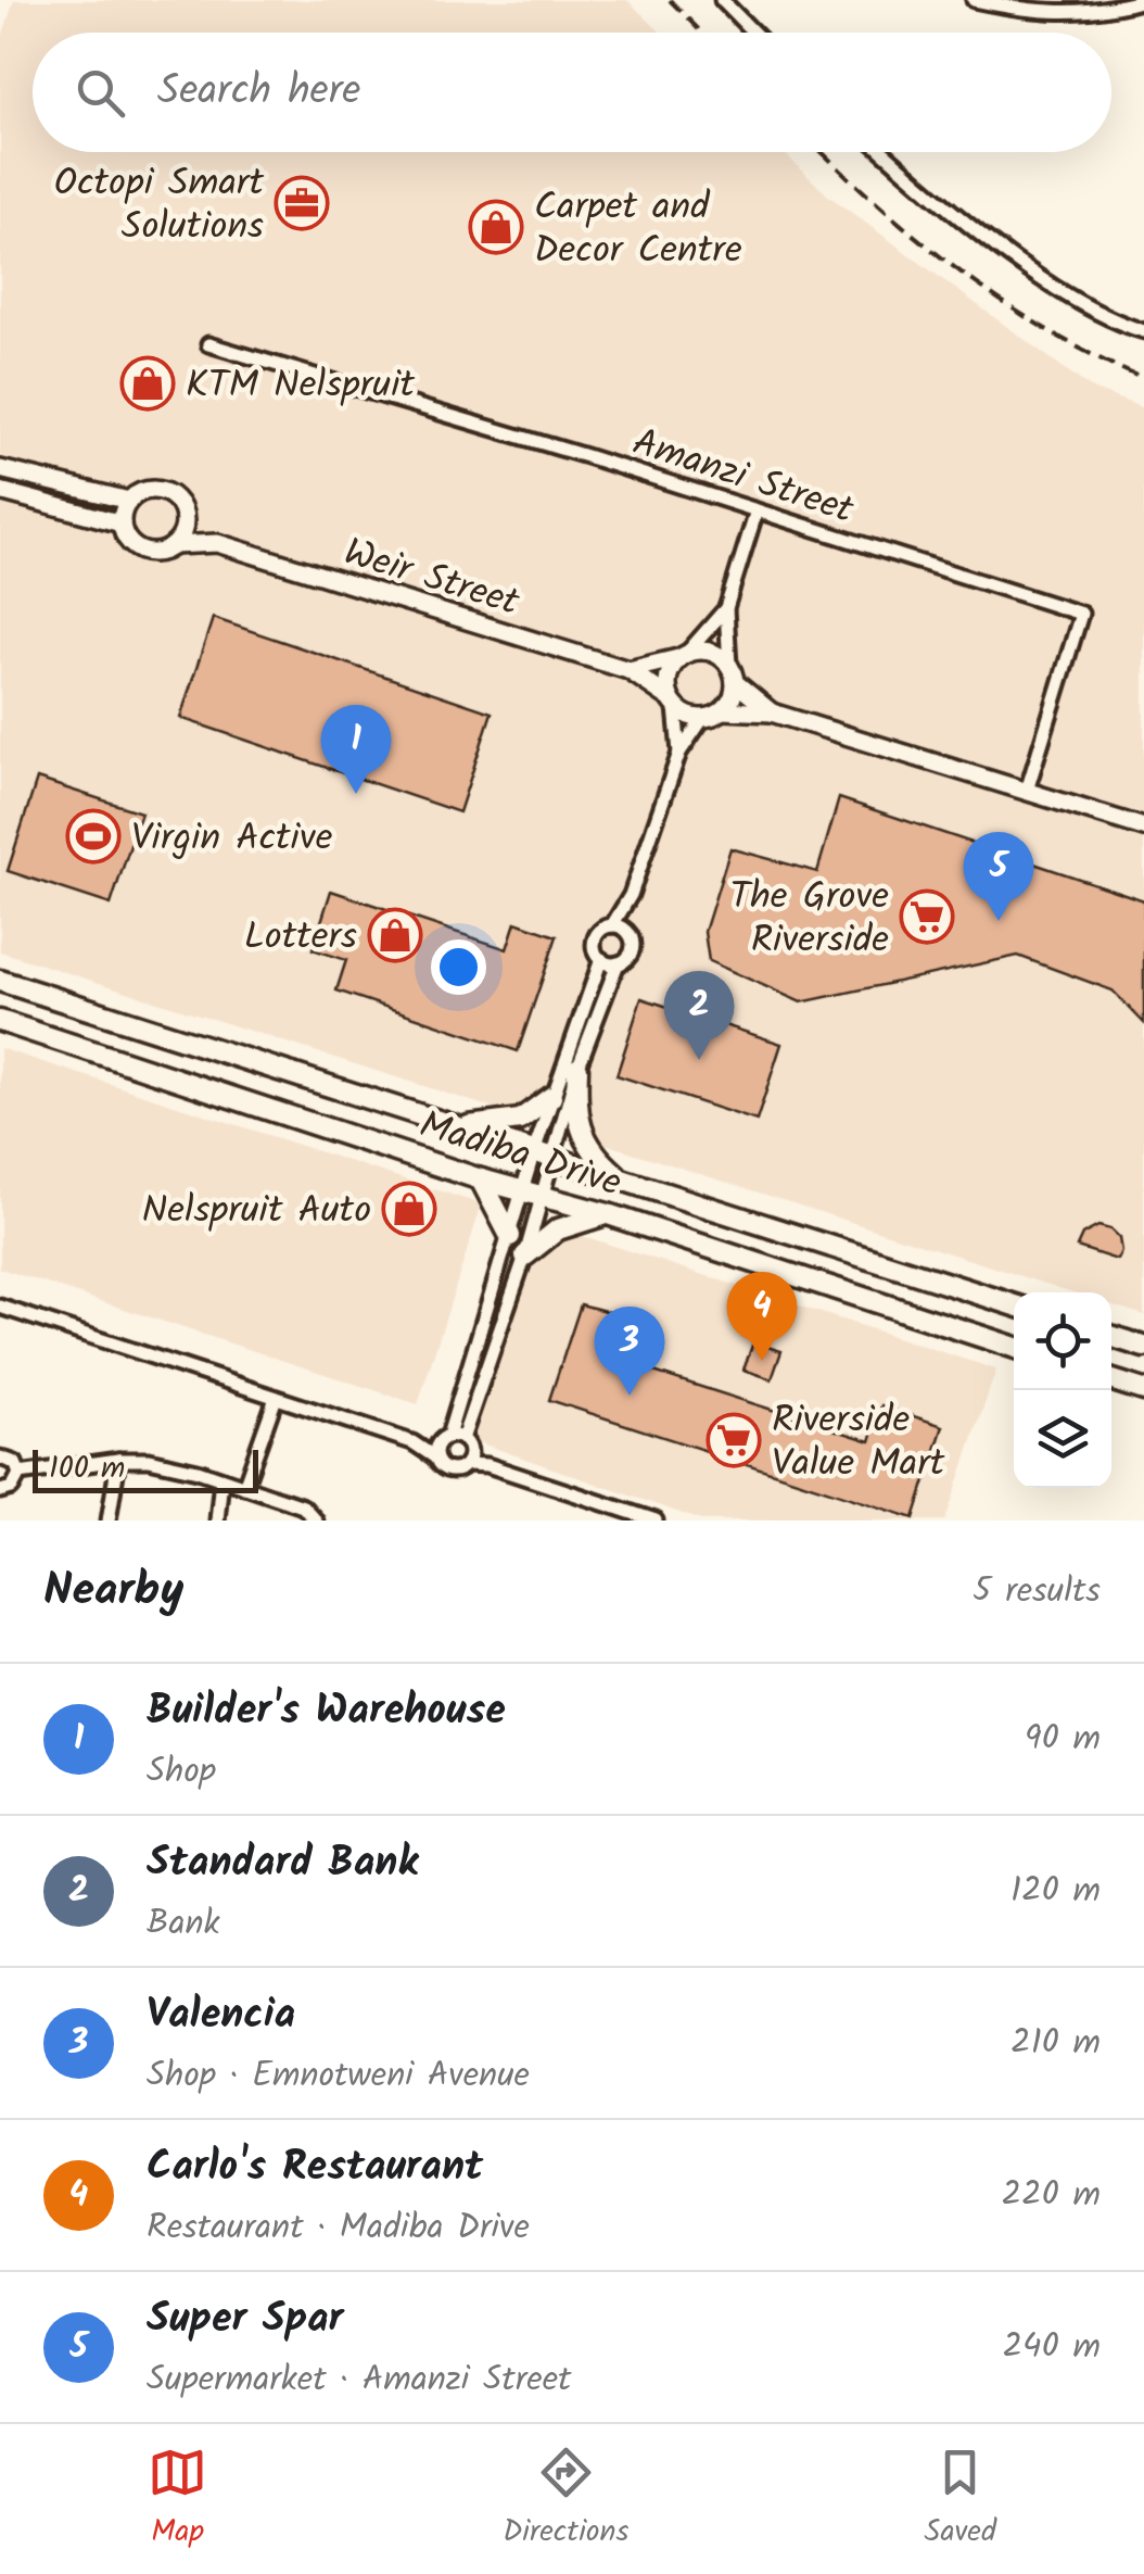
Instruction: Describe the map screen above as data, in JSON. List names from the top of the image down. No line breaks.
{"streets":{"main road":["Madiba Drive"],"street":["Amanzi Street","Weir Street"]},"places":{"office":["Octopi Smart Solutions"],"shop":["Carpet and Decor Centre","KTM Nelspruit","Lotters","Nelspruit Auto"],"sports":["Virgin Active"],"supermarket":["The Grove Riverside","Riverside Value Mart"]},"scale_bar":"100 m","page":{"search":"Search here","pins":["1","5","2","4","3"],"scale":"100 m","heading":["Nearby","5 results"],"list":[{"mark":"1","name":"Builder's Warehouse","note":"Shop","value":"90 m"},{"mark":"2","name":"Standard Bank","note":"Bank","value":"120 m"},{"mark":"3","name":"Valencia","note":"Shop · Emnotweni Avenue","value":"210 m"},{"mark":"4","name":"Carlo's Restaurant","note":"Restaurant · Madiba Drive","value":"220 m"},{"mark":"5","name":"Super Spar","note":"Supermarket · Amanzi Street","value":"240 m"}],"nav":["Map","Directions","Saved"]}}
